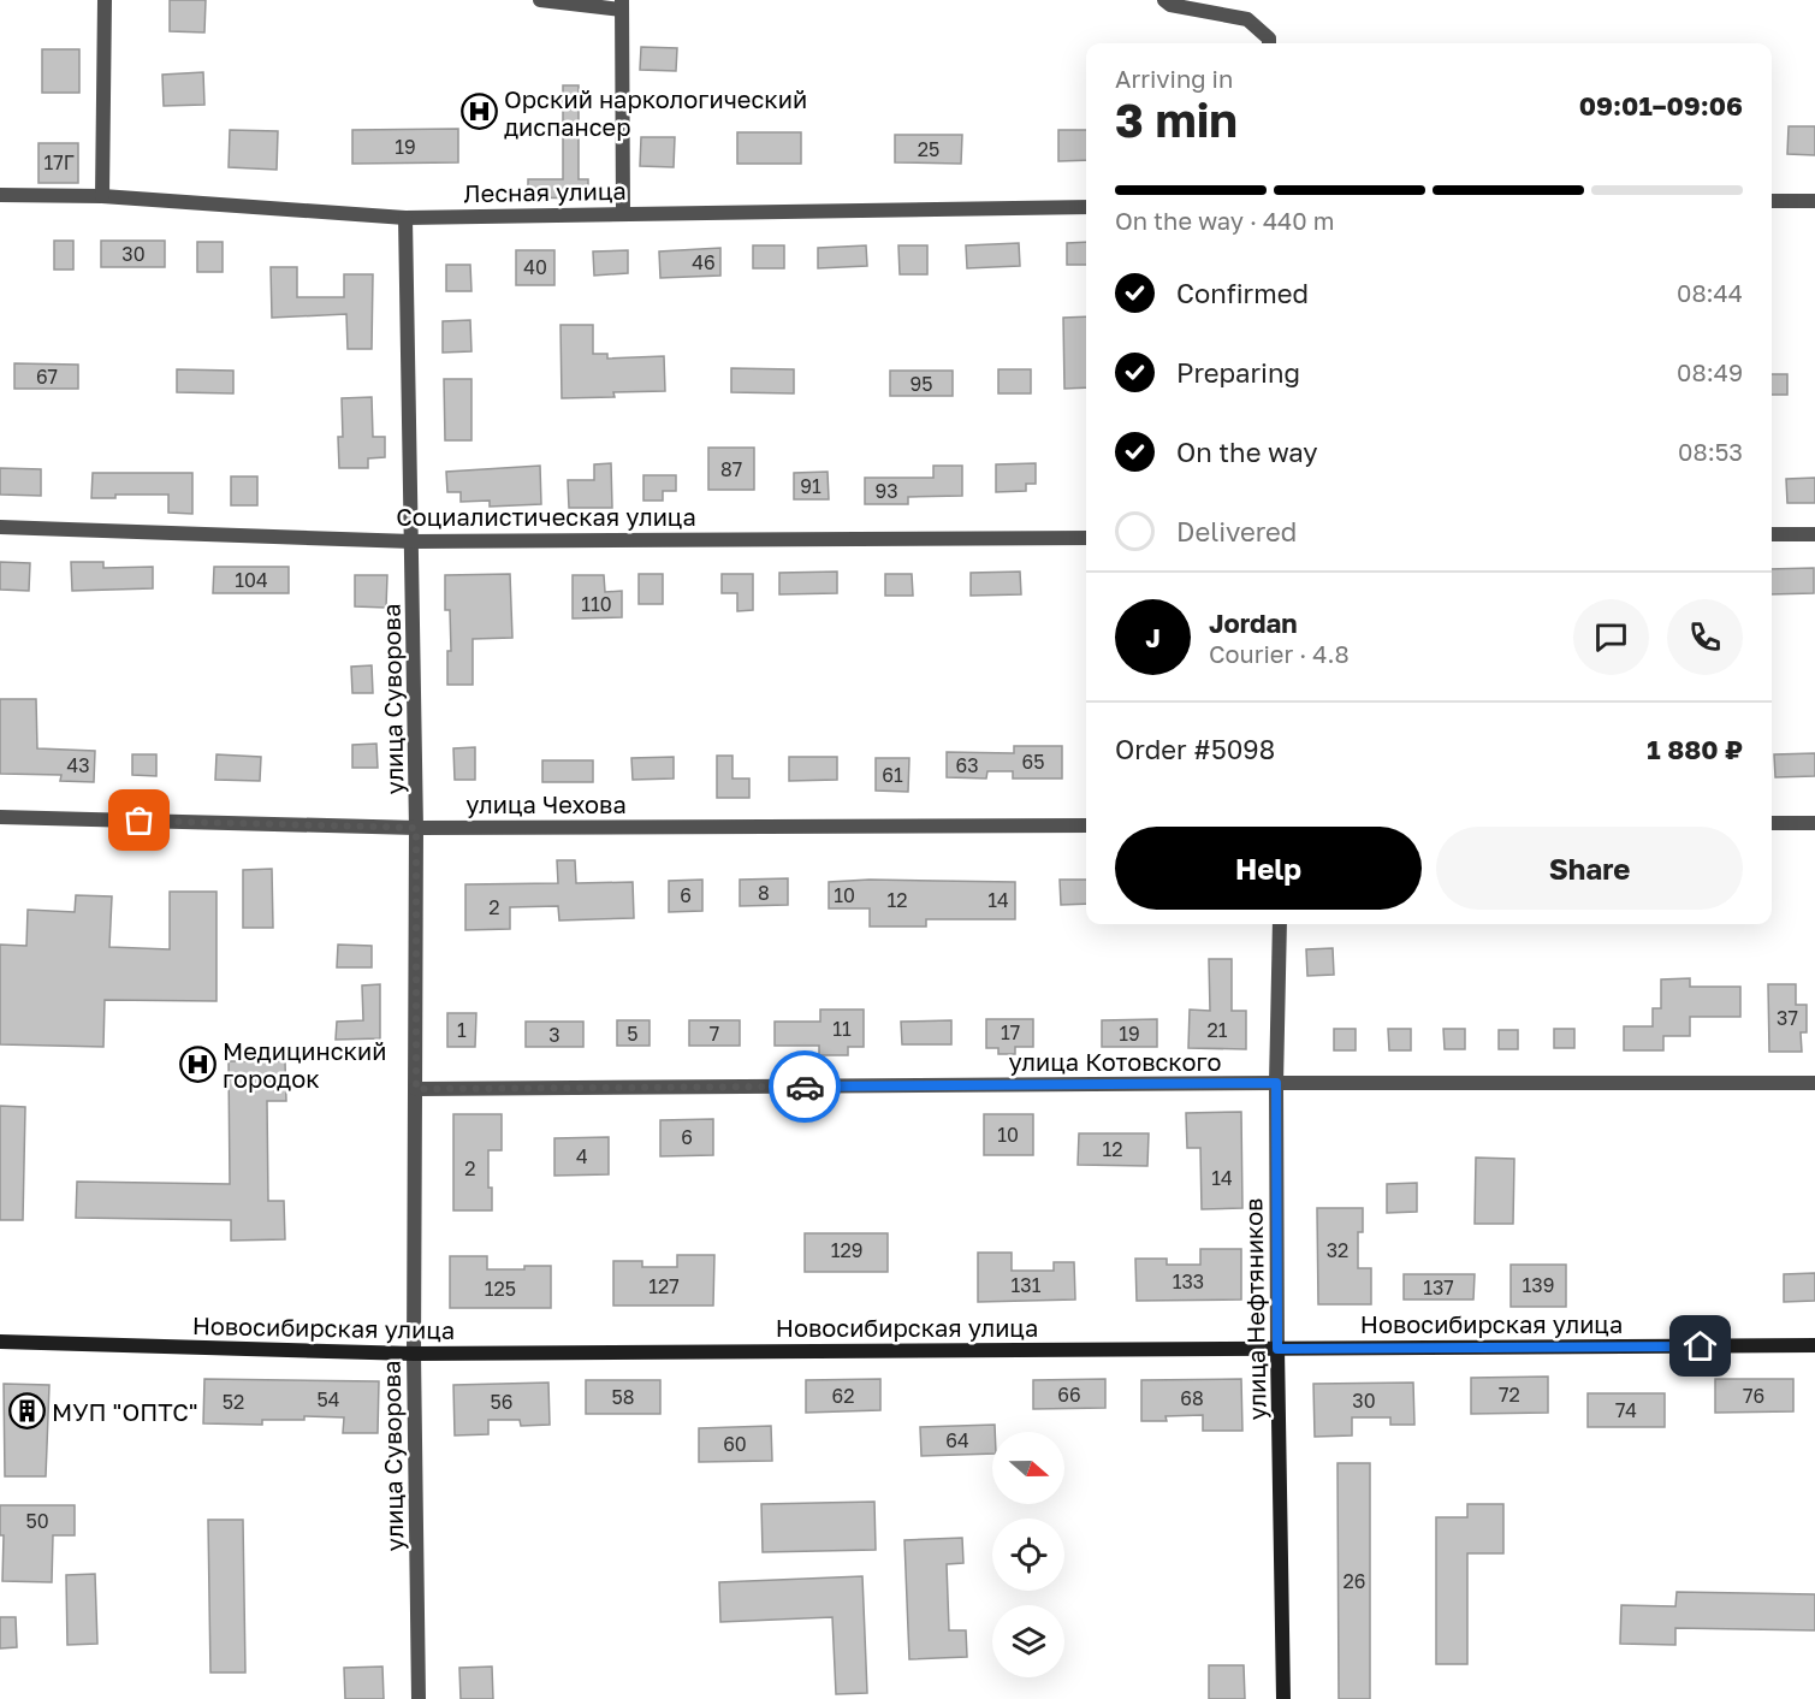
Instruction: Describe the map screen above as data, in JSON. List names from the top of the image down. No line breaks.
{"streets":{"main road":["улица Нефтяников","Новосибирская улица"],"street":["Лесная улица","Социалистическая улица","улица Суворова","улица Чехова","улица Котовского"]},"crossings":[["Лесная улица","улица Суворова"],["Социалистическая улица","улица Суворова"],["улица Суворова","улица Чехова"],["улица Суворова","улица Котовского"],["улица Суворова","Новосибирская улица"],["улица Котовского","улица Нефтяников"],["улица Нефтяников","Новосибирская улица"]],"places":{"hospital":["Орский наркологический диспансер","Медицинский городок"],"building":["МУП \"ОПТС\""]},"house_numbers":["19","25","17Г","30","46","40","67","95","87","91","93","104","110","65","43","63","61","8","6","10","12","14","2","37","11","1","21","17","5","7","19","3","10","6","12","4","2","14","129","32","133","131","139","127","137","125","66","72","62","76","58","68","54","30","52","56","74","64","60","50","26"],"north":"right","page":{"heading":["3 min","Arriving in","09:01–09:06"],"panel":["Jordan","Courier · 4.8","Order #5098","1 880 ₽"],"bar":"On the way · 440 m","list":[["Confirmed","08:44"],["Preparing","08:49"],["On the way","08:53"],"Delivered"],"round":"J","buttons":["Help","Share"]}}
